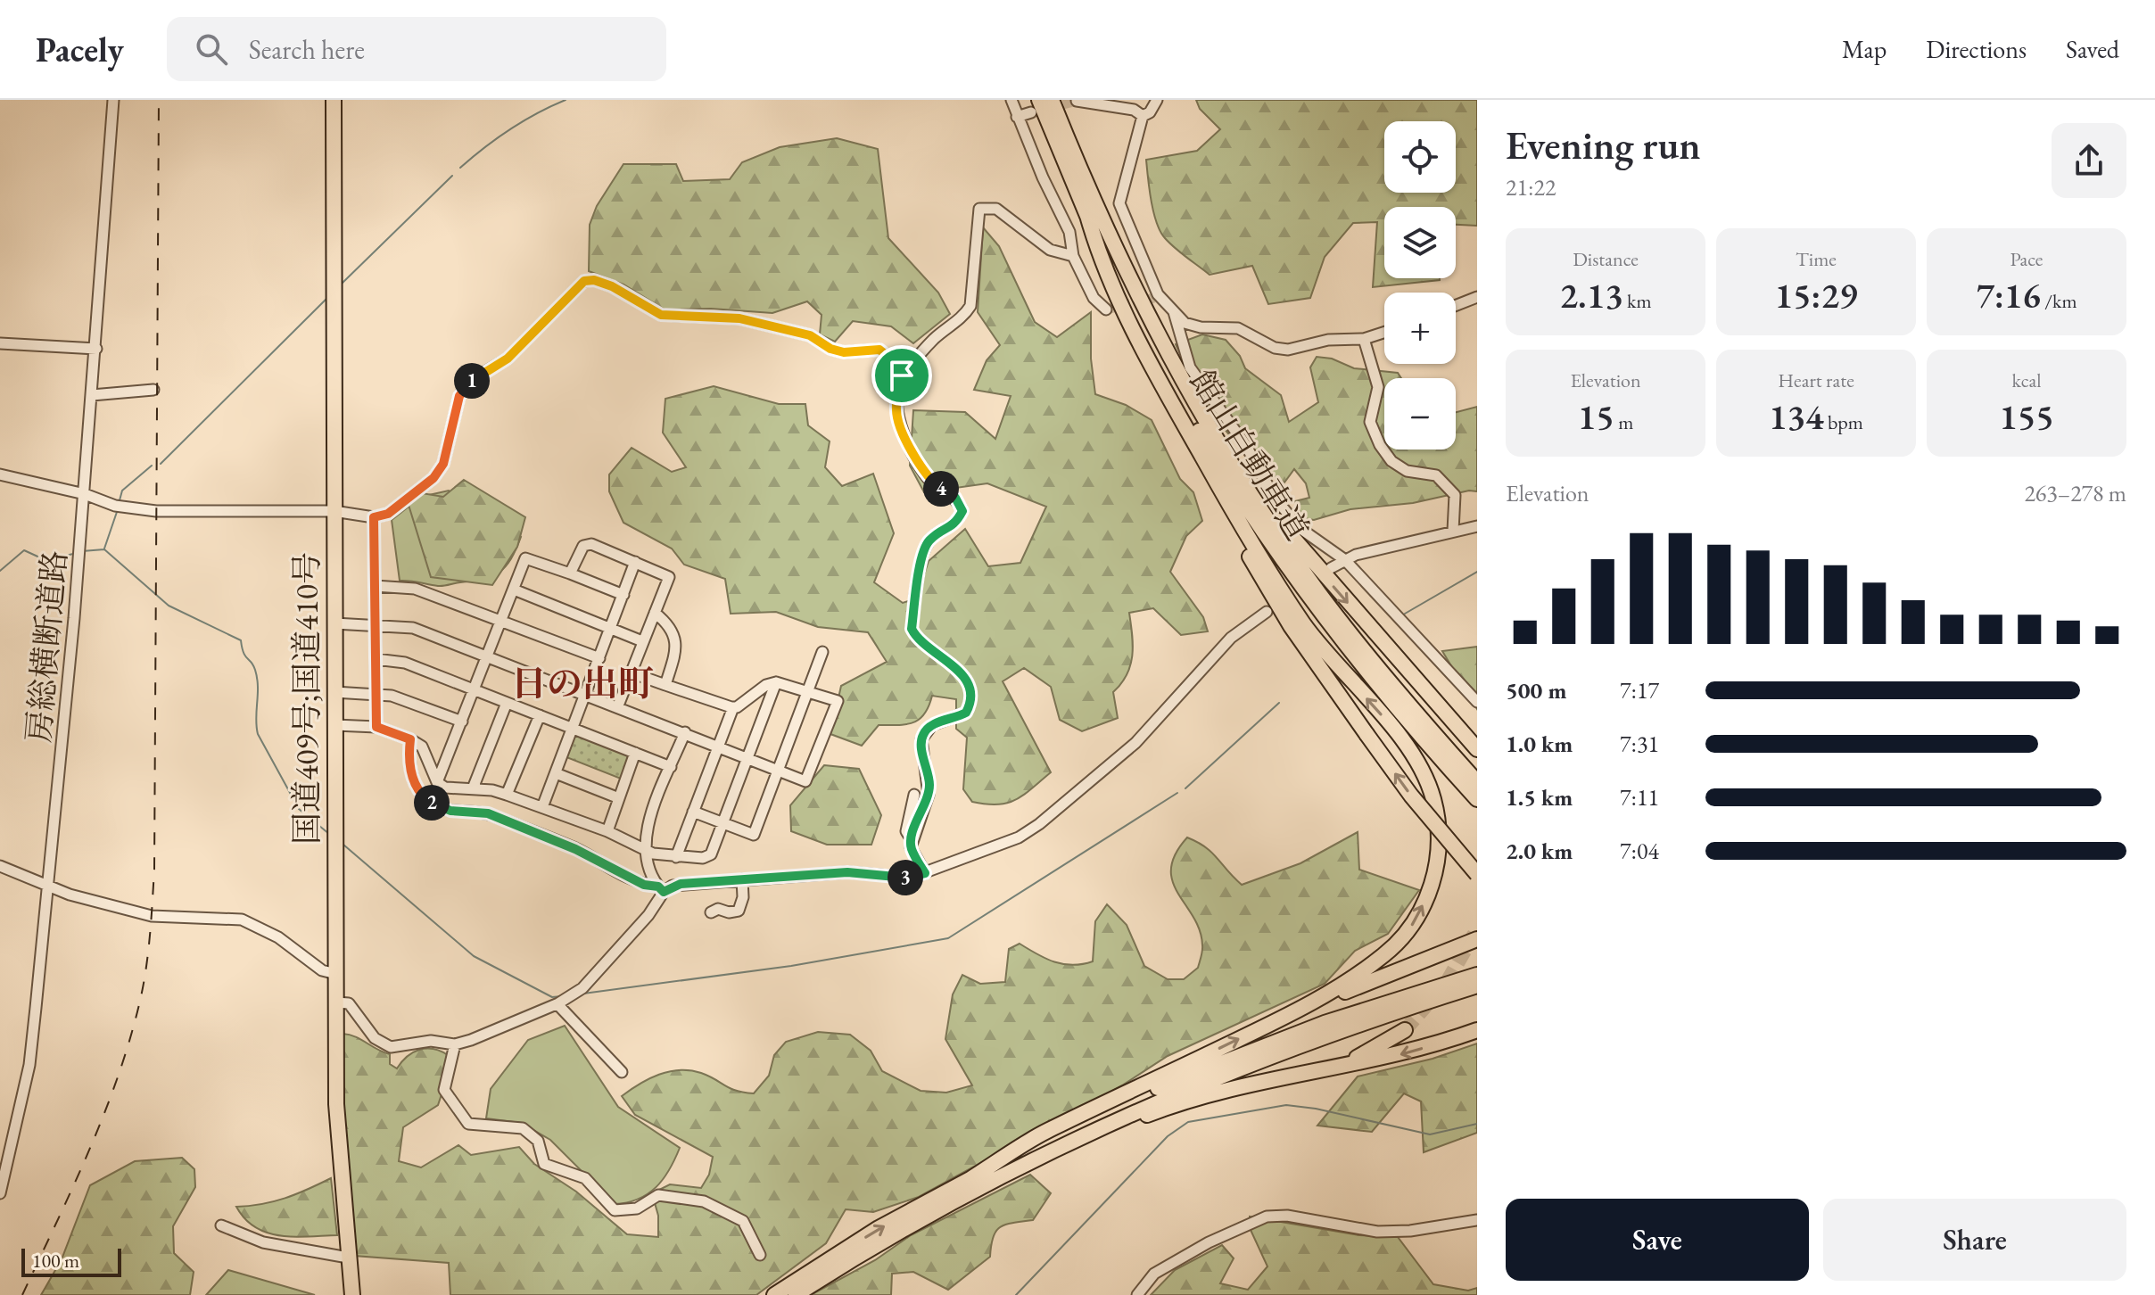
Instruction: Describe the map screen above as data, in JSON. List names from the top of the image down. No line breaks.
{"streets":{"highway":["館山自動車道","国道409号;国道410号"],"street":["房総横断道路"]},"districts":["日の出町"],"scale_bar":"100 m","page":{"header":"Pacely","search":"Search here","nav":["Map","Directions","Saved"],"heading":["Evening run","21:22"],"map_buttons":["+","−"],"stats":[["Distance","2.13 km"],["Time","15:29"],["Pace","7:16 /km"],["Elevation","15 m"],["Heart rate","134 bpm"],["kcal","155"]],"pins":["1","4","2","3"],"chart":["Elevation","263–278 m"],"list":[{"name":"500 m","note":"7:17"},{"name":"1.0 km","note":"7:31"},{"name":"1.5 km","note":"7:11"},{"name":"2.0 km","note":"7:04"}],"buttons":["Save","Share"],"scale":"100 m"}}
